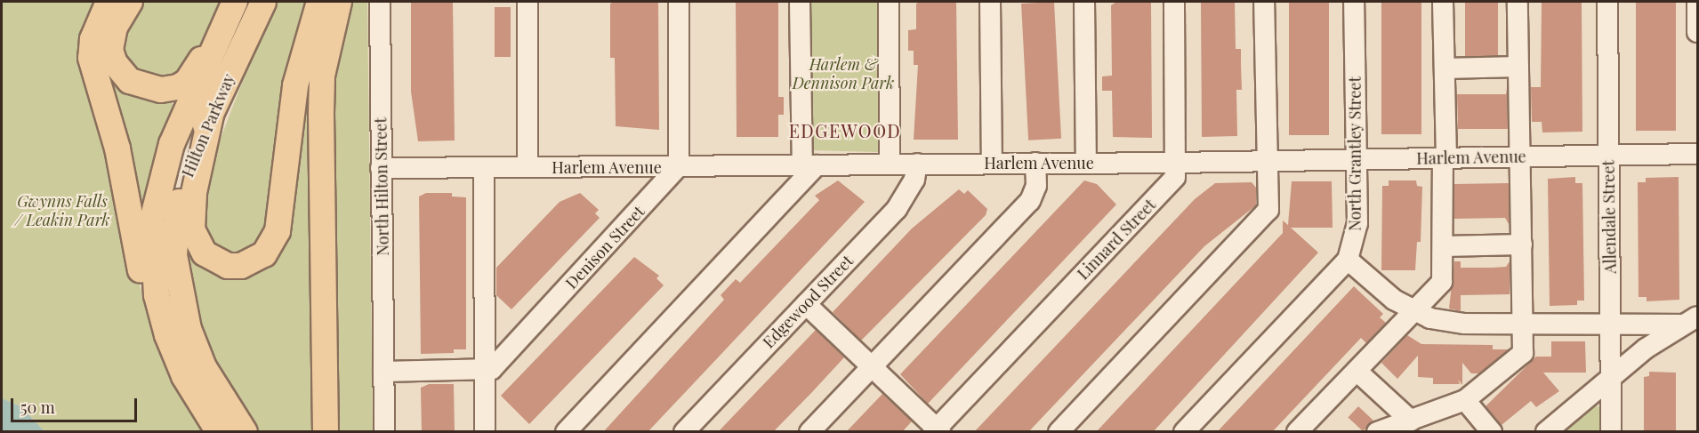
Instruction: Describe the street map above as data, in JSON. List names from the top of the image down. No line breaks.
{"streets":{"main road":["Hilton Parkway"],"street":["North Grantley Street","Harlem Avenue","North Hilton Street","Allendale Street","Linnard Street","Denison Street","Edgewood Street"]},"crossings":[["North Grantley Street","Harlem Avenue"],["Harlem Avenue","North Hilton Street"],["Harlem Avenue","Allendale Street"],["Harlem Avenue","Linnard Street"],["Harlem Avenue","Denison Street"],["Harlem Avenue","Edgewood Street"],["Linnard Street","Edgewood Street"]],"districts":["EDGEWOOD"],"parks":["Harlem & Dennison Park","Gwynns Falls / Leakin Park"],"scale_bar":"50 m"}
